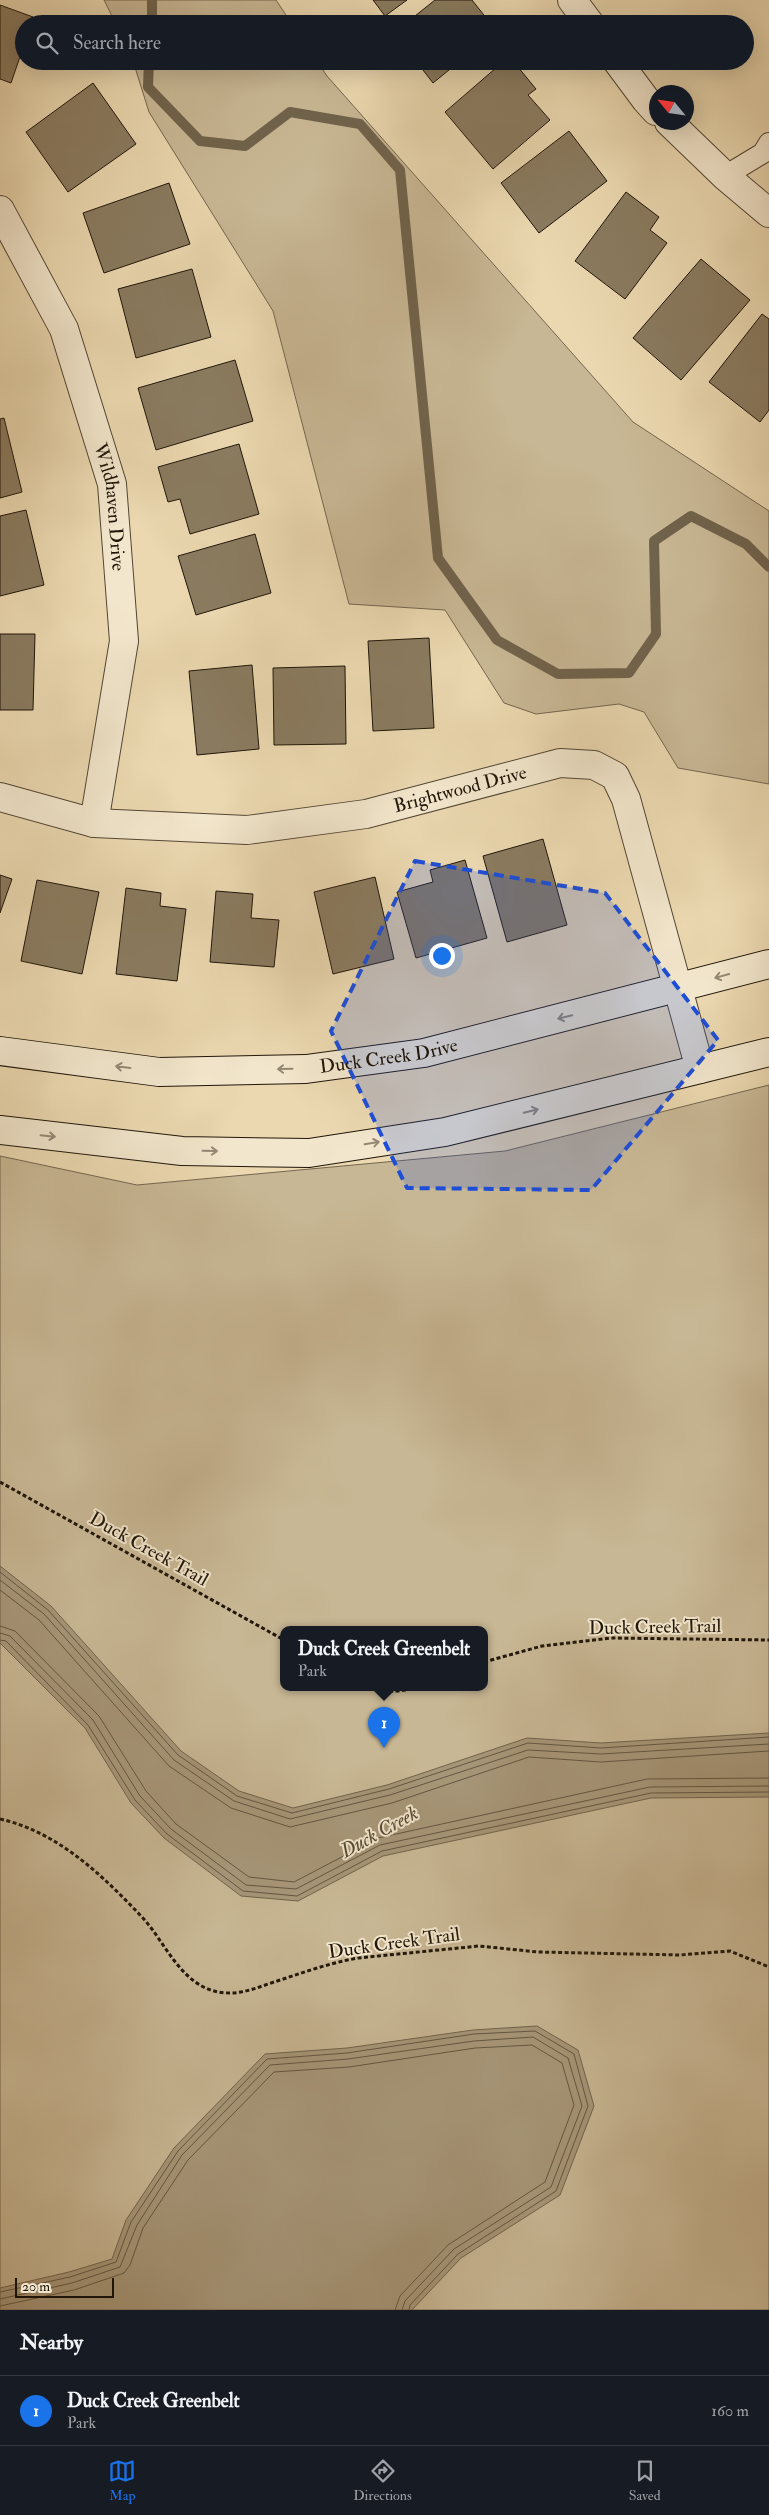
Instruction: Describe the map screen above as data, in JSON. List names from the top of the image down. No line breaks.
{"streets":{"street":["Wildhaven Drive","Brightwood Drive","Duck Creek Drive"],"path":["Duck Creek Trail"]},"crossings":[["Wildhaven Drive","Brightwood Drive"],["Brightwood Drive","Duck Creek Drive"]],"water":["Duck Creek"],"scale_bar":"20 m","north":"top left","page":{"search":"Search here","popup":["Duck Creek Greenbelt","Park"],"pins":"1","scale":"20 m","heading":"Nearby","list":[{"mark":"1","name":"Duck Creek Greenbelt","note":"Park","value":"160 m"}],"nav":["Map","Directions","Saved"]}}
